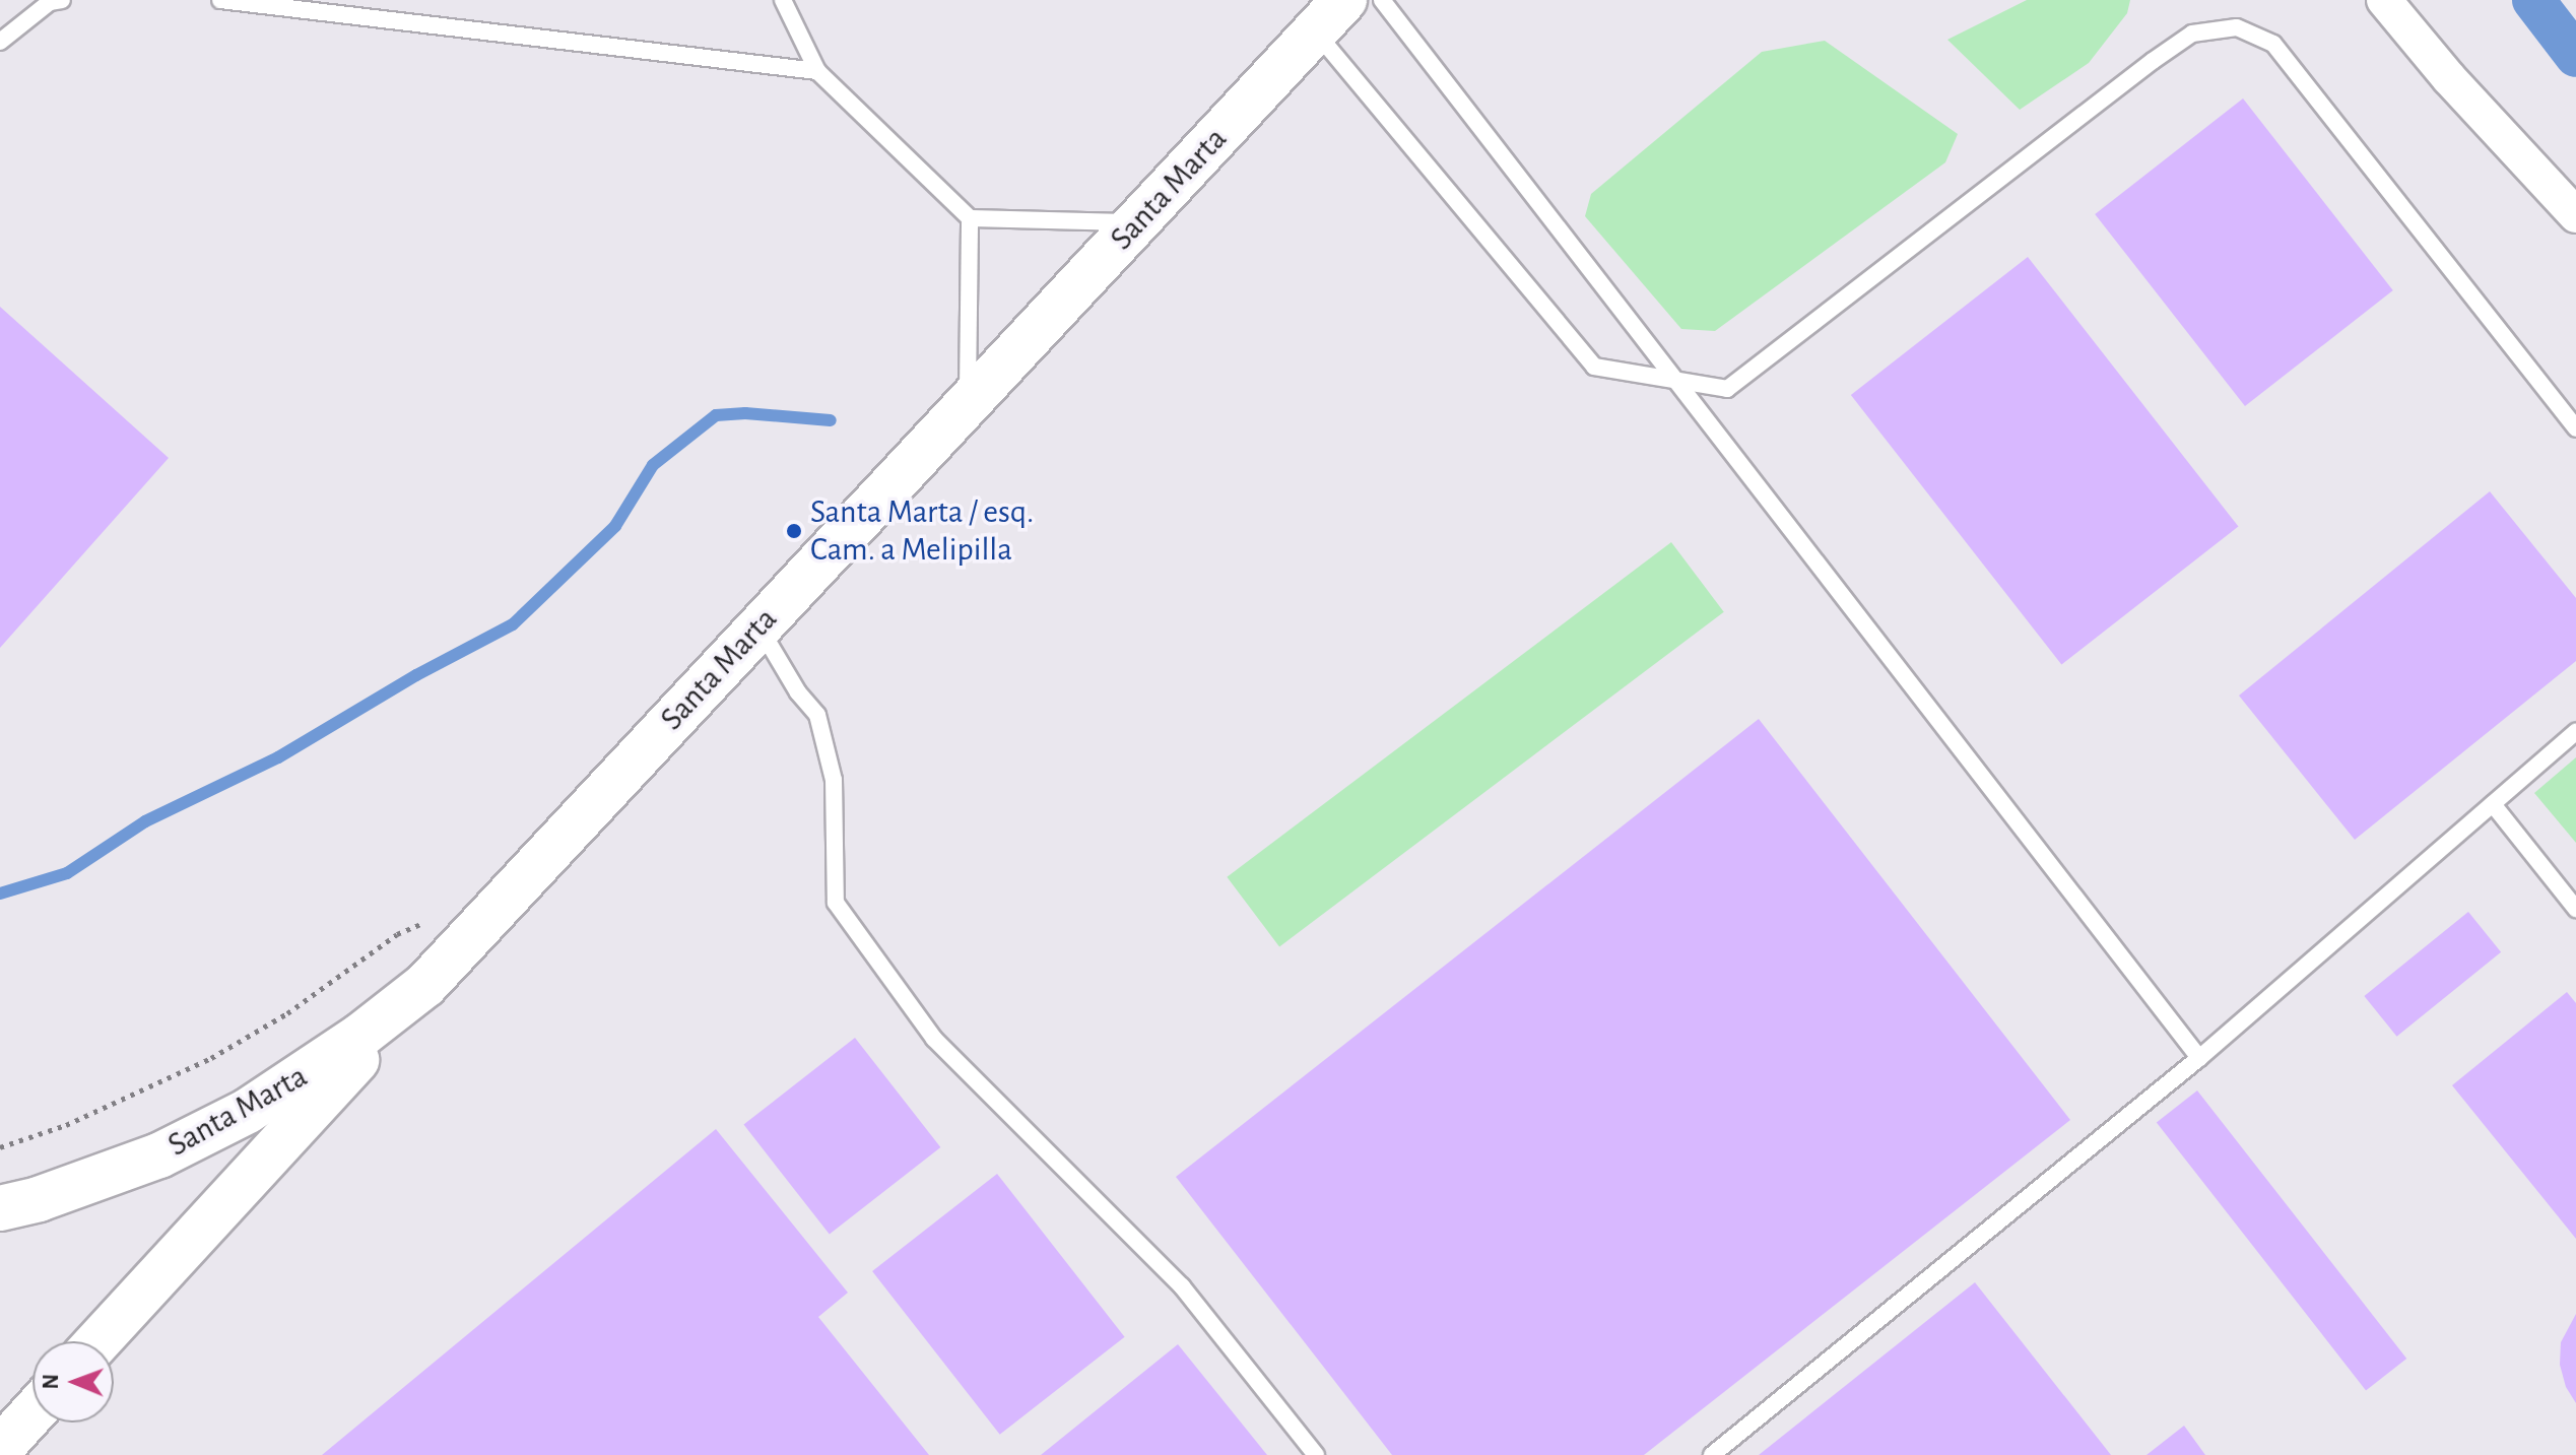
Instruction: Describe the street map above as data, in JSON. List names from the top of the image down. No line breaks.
{"streets":{"main road":["Santa Marta"]},"places":["Santa Marta / esq. Cam. a Melipilla"],"north":"left"}
